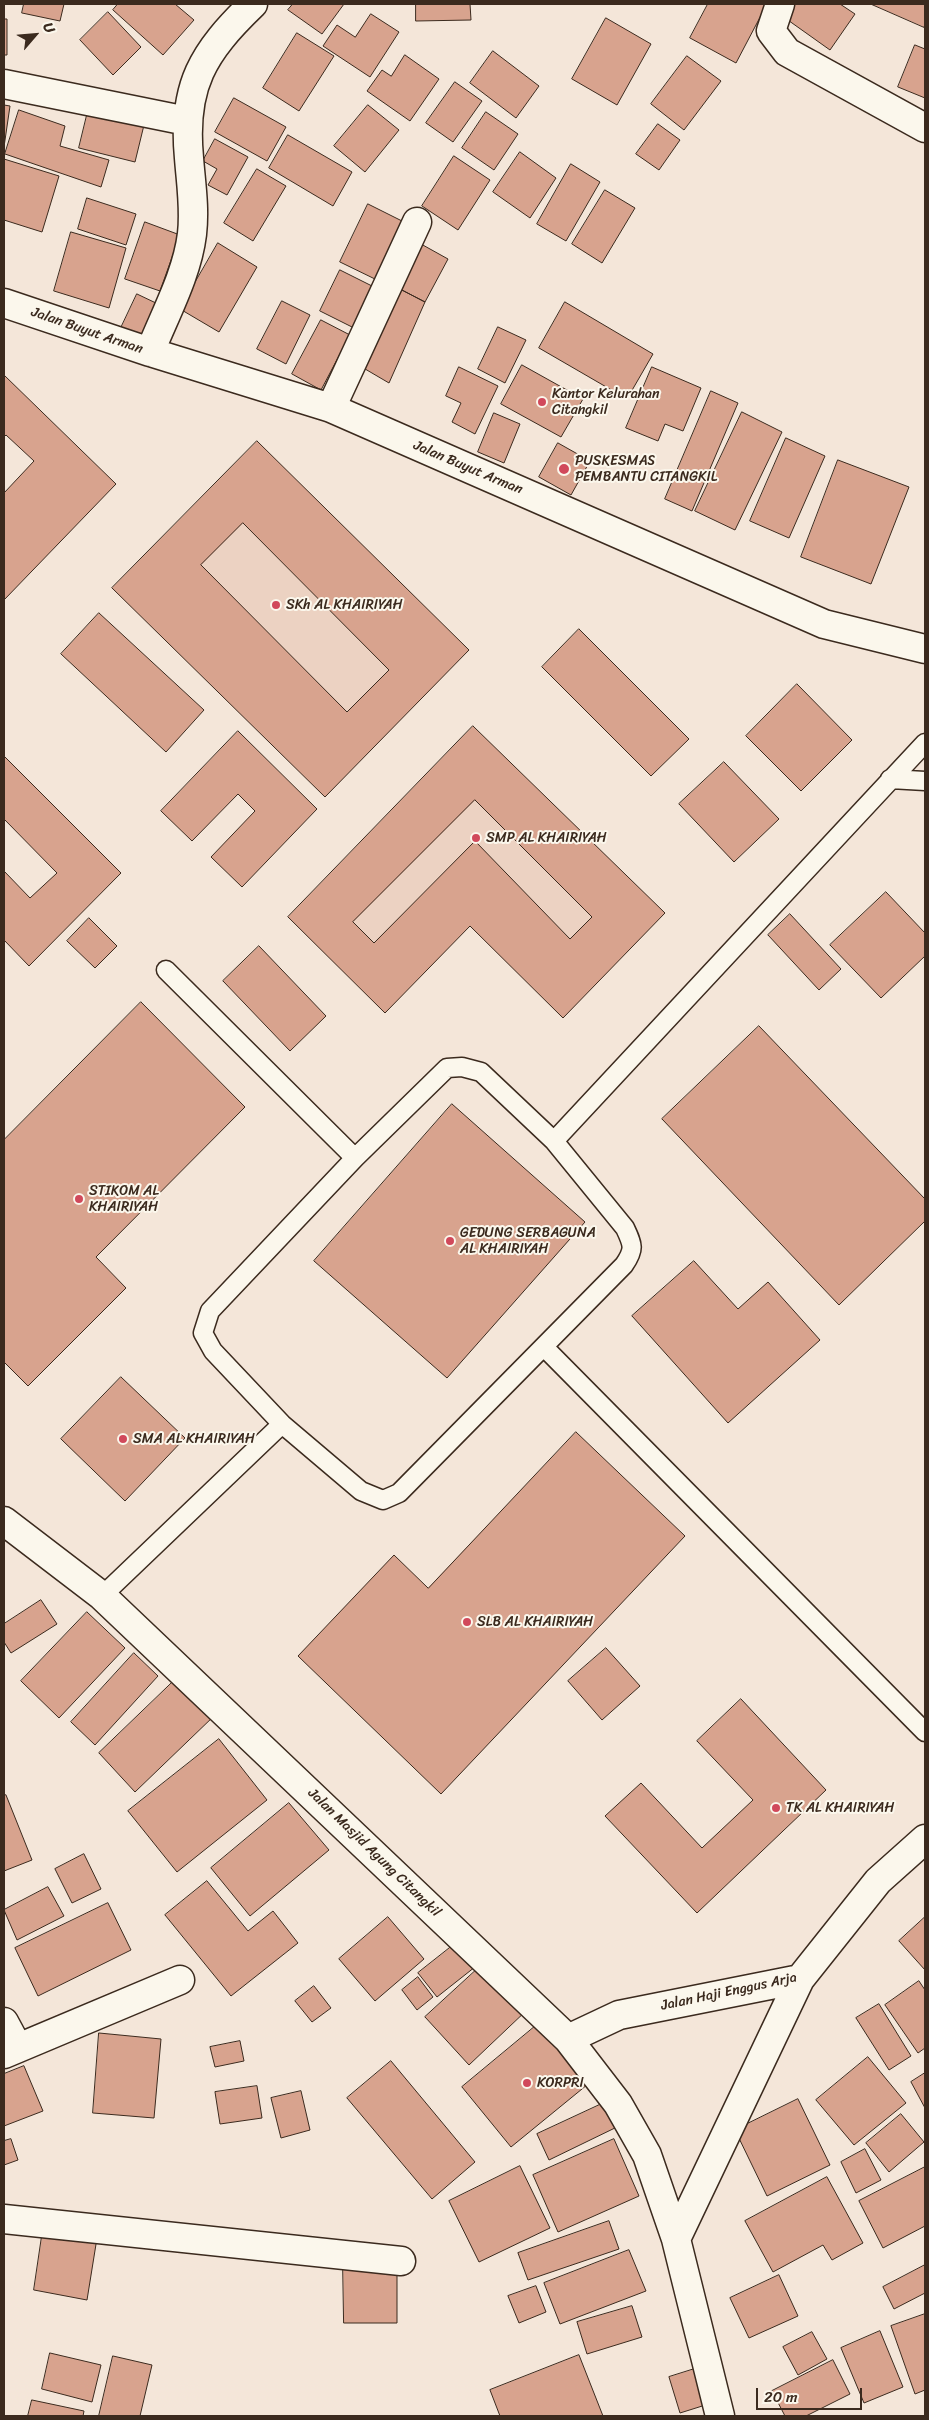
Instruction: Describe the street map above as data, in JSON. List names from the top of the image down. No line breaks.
{"streets":{"street":["Jalan Buyut Arman","Jalan Masjid Agung Citangkil","Jalan Haji Enggus Arja"]},"crossings":[["Jalan Masjid Agung Citangkil","Jalan Haji Enggus Arja"]],"places":["Kantor Kelurahan Citangkil","PUSKESMAS PEMBANTU CITANGKIL","SKh AL KHAIRIYAH","SMP AL KHAIRIYAH","STIKOM AL KHAIRIYAH","GEDUNG SERBAGUNA AL KHAIRIYAH","SMA AL KHAIRIYAH","SLB AL KHAIRIYAH","TK AL KHAIRIYAH","KORPRI"],"scale_bar":"20 m","north":"top right"}
